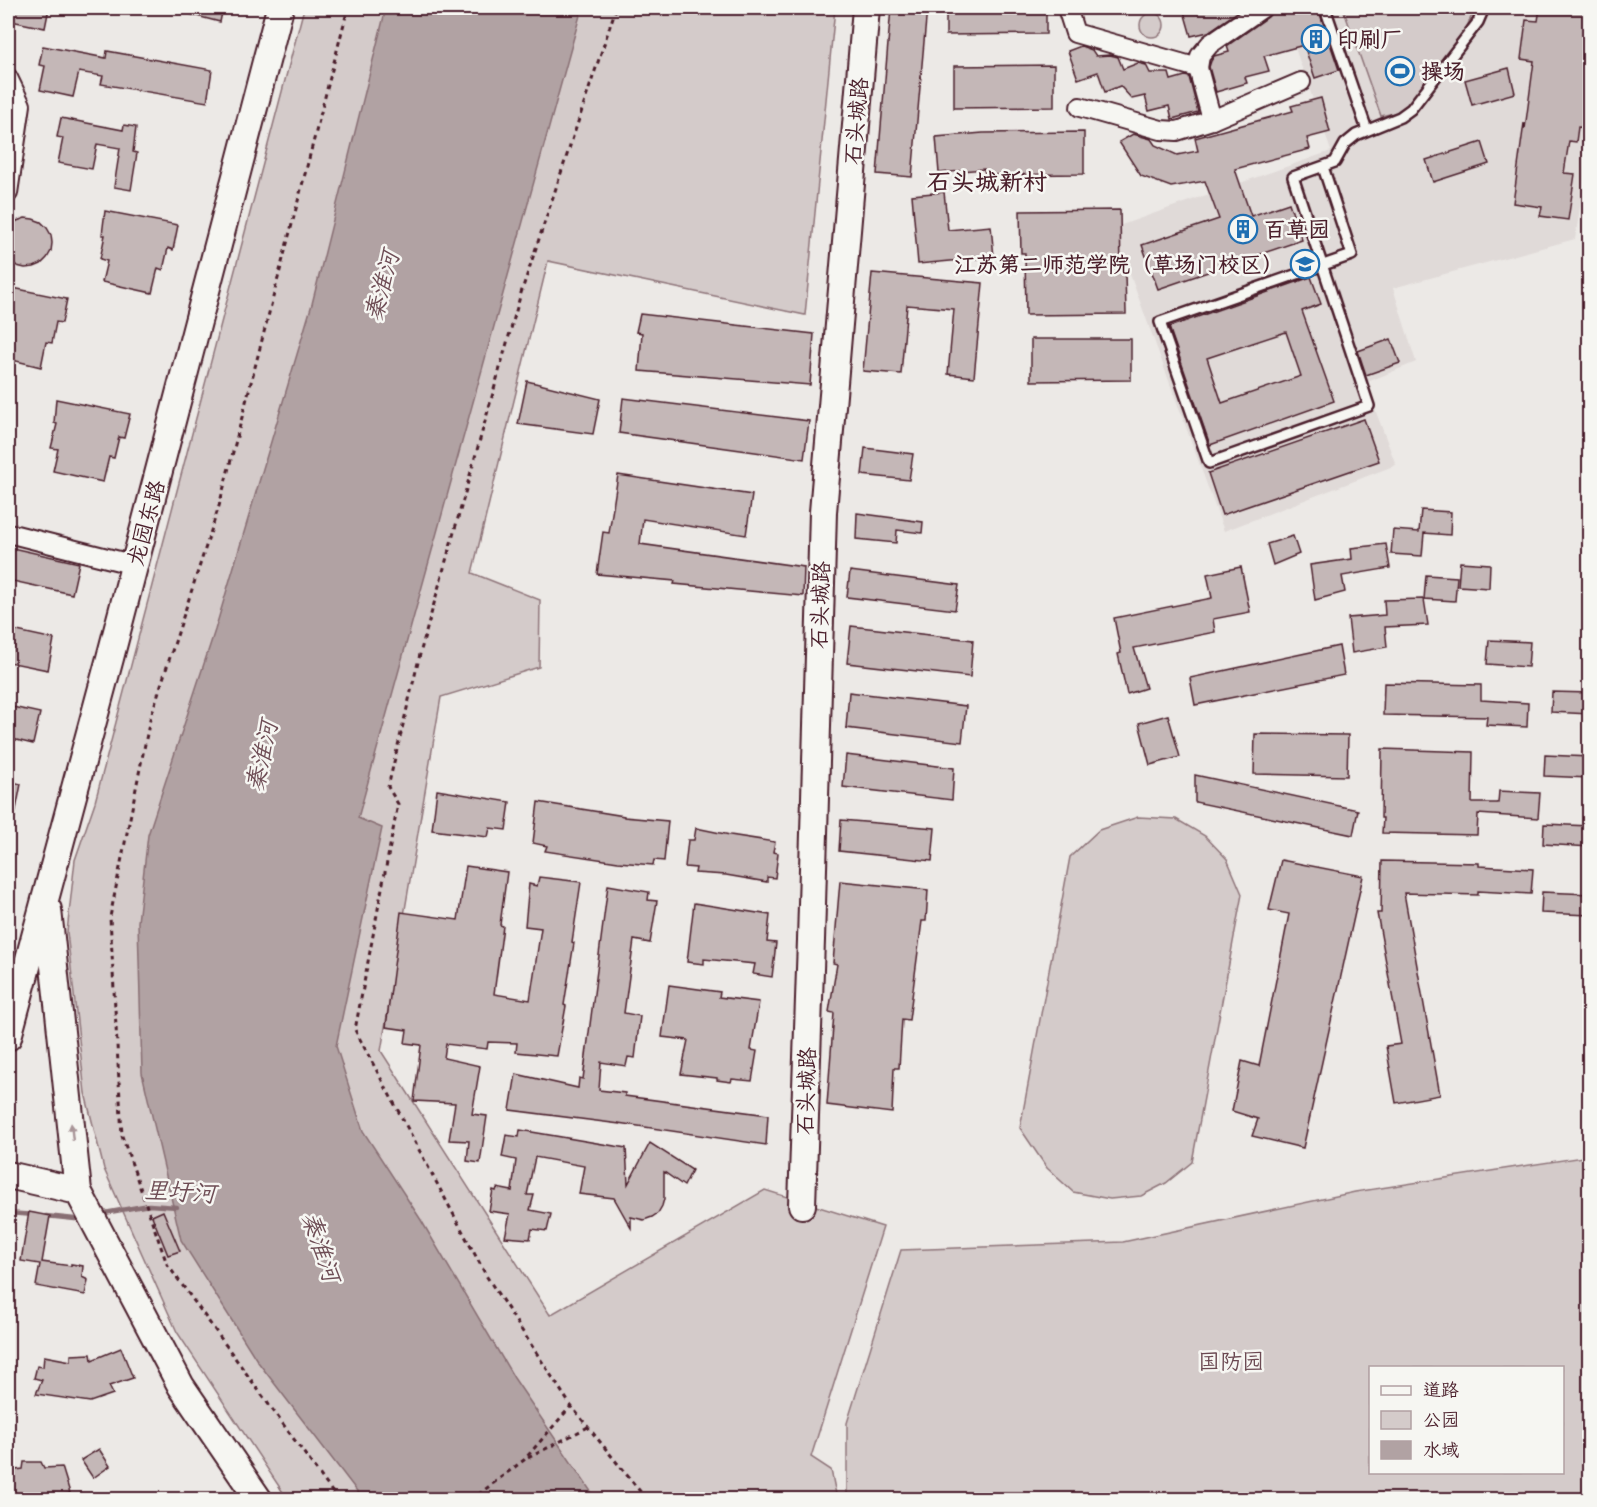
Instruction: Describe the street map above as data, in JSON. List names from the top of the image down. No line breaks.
{"streets":{"street":["石头城路","龙园东路"]},"districts":["石头城新村"],"water":["秦淮河","里圩河"],"parks":["国防园"],"places":{"building":["印刷厂","百草园"],"sports":["操场"],"school or university":["江苏第二师范学院（草场门校区）"]},"legend":["道路","公园","水域"]}
